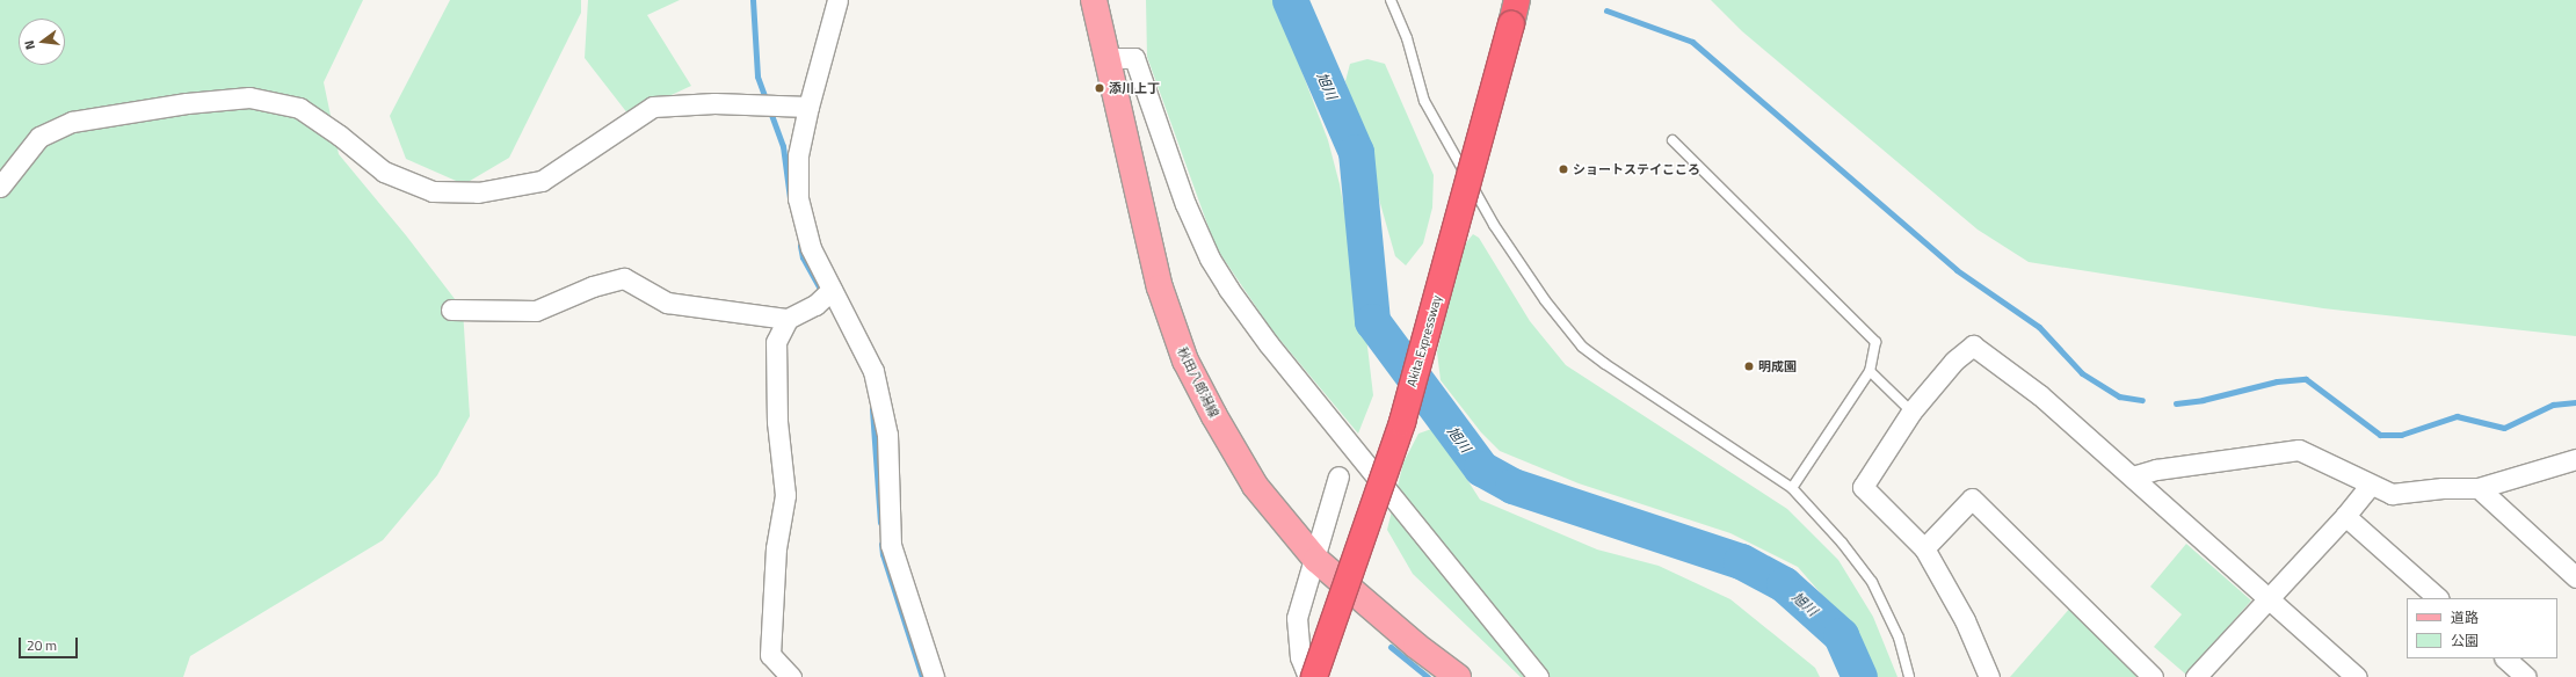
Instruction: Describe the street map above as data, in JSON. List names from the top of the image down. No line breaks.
{"streets":{"highway":["Akita Expressway"],"main road":["秋田八郎潟線"]},"water":["旭川"],"places":["添川上丁","ショートステイこころ","明成園"],"legend":["道路","公園"],"scale_bar":"20 m","north":"left"}
